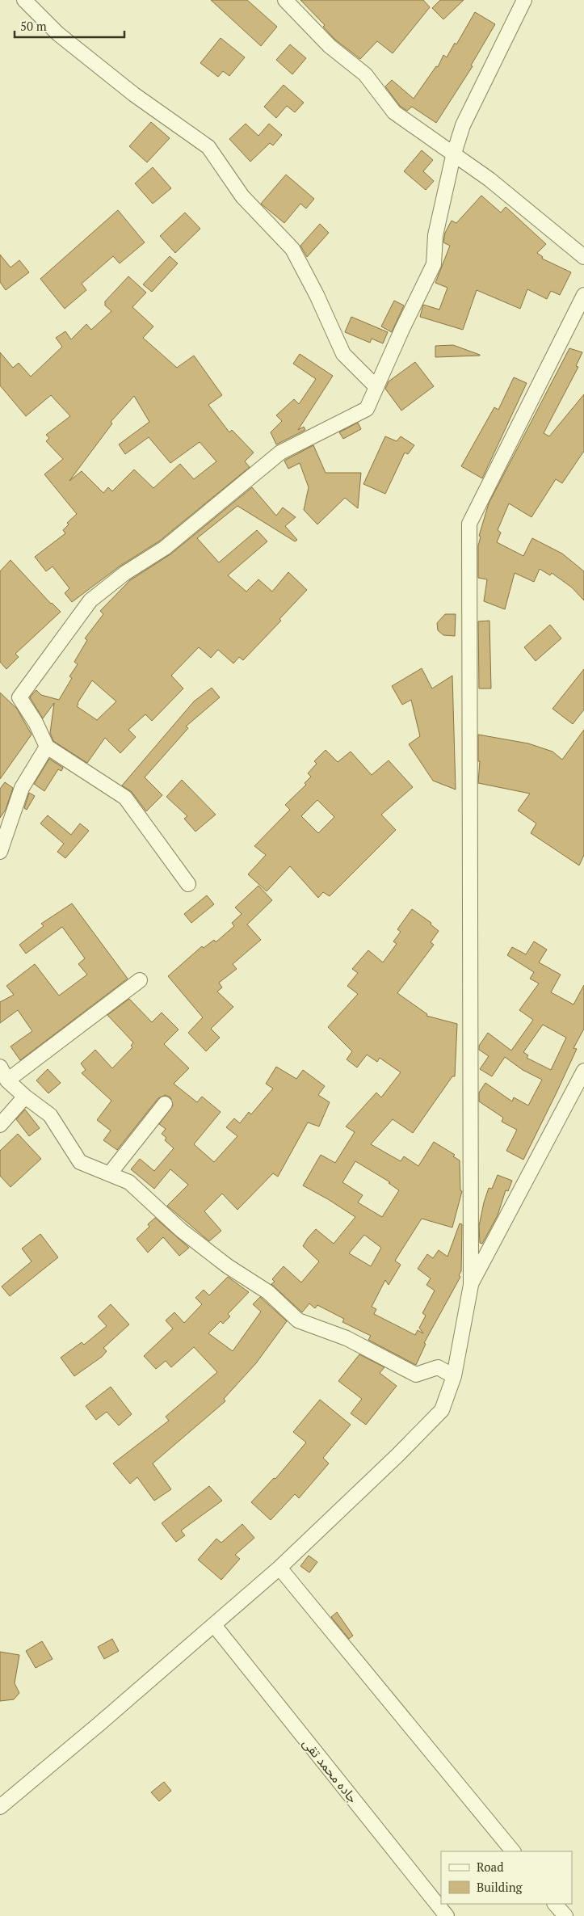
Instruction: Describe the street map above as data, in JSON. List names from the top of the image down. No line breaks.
{"streets":{"street":["جاده محمد تقی"]},"legend":["Road","Building"],"scale_bar":"50 m"}
